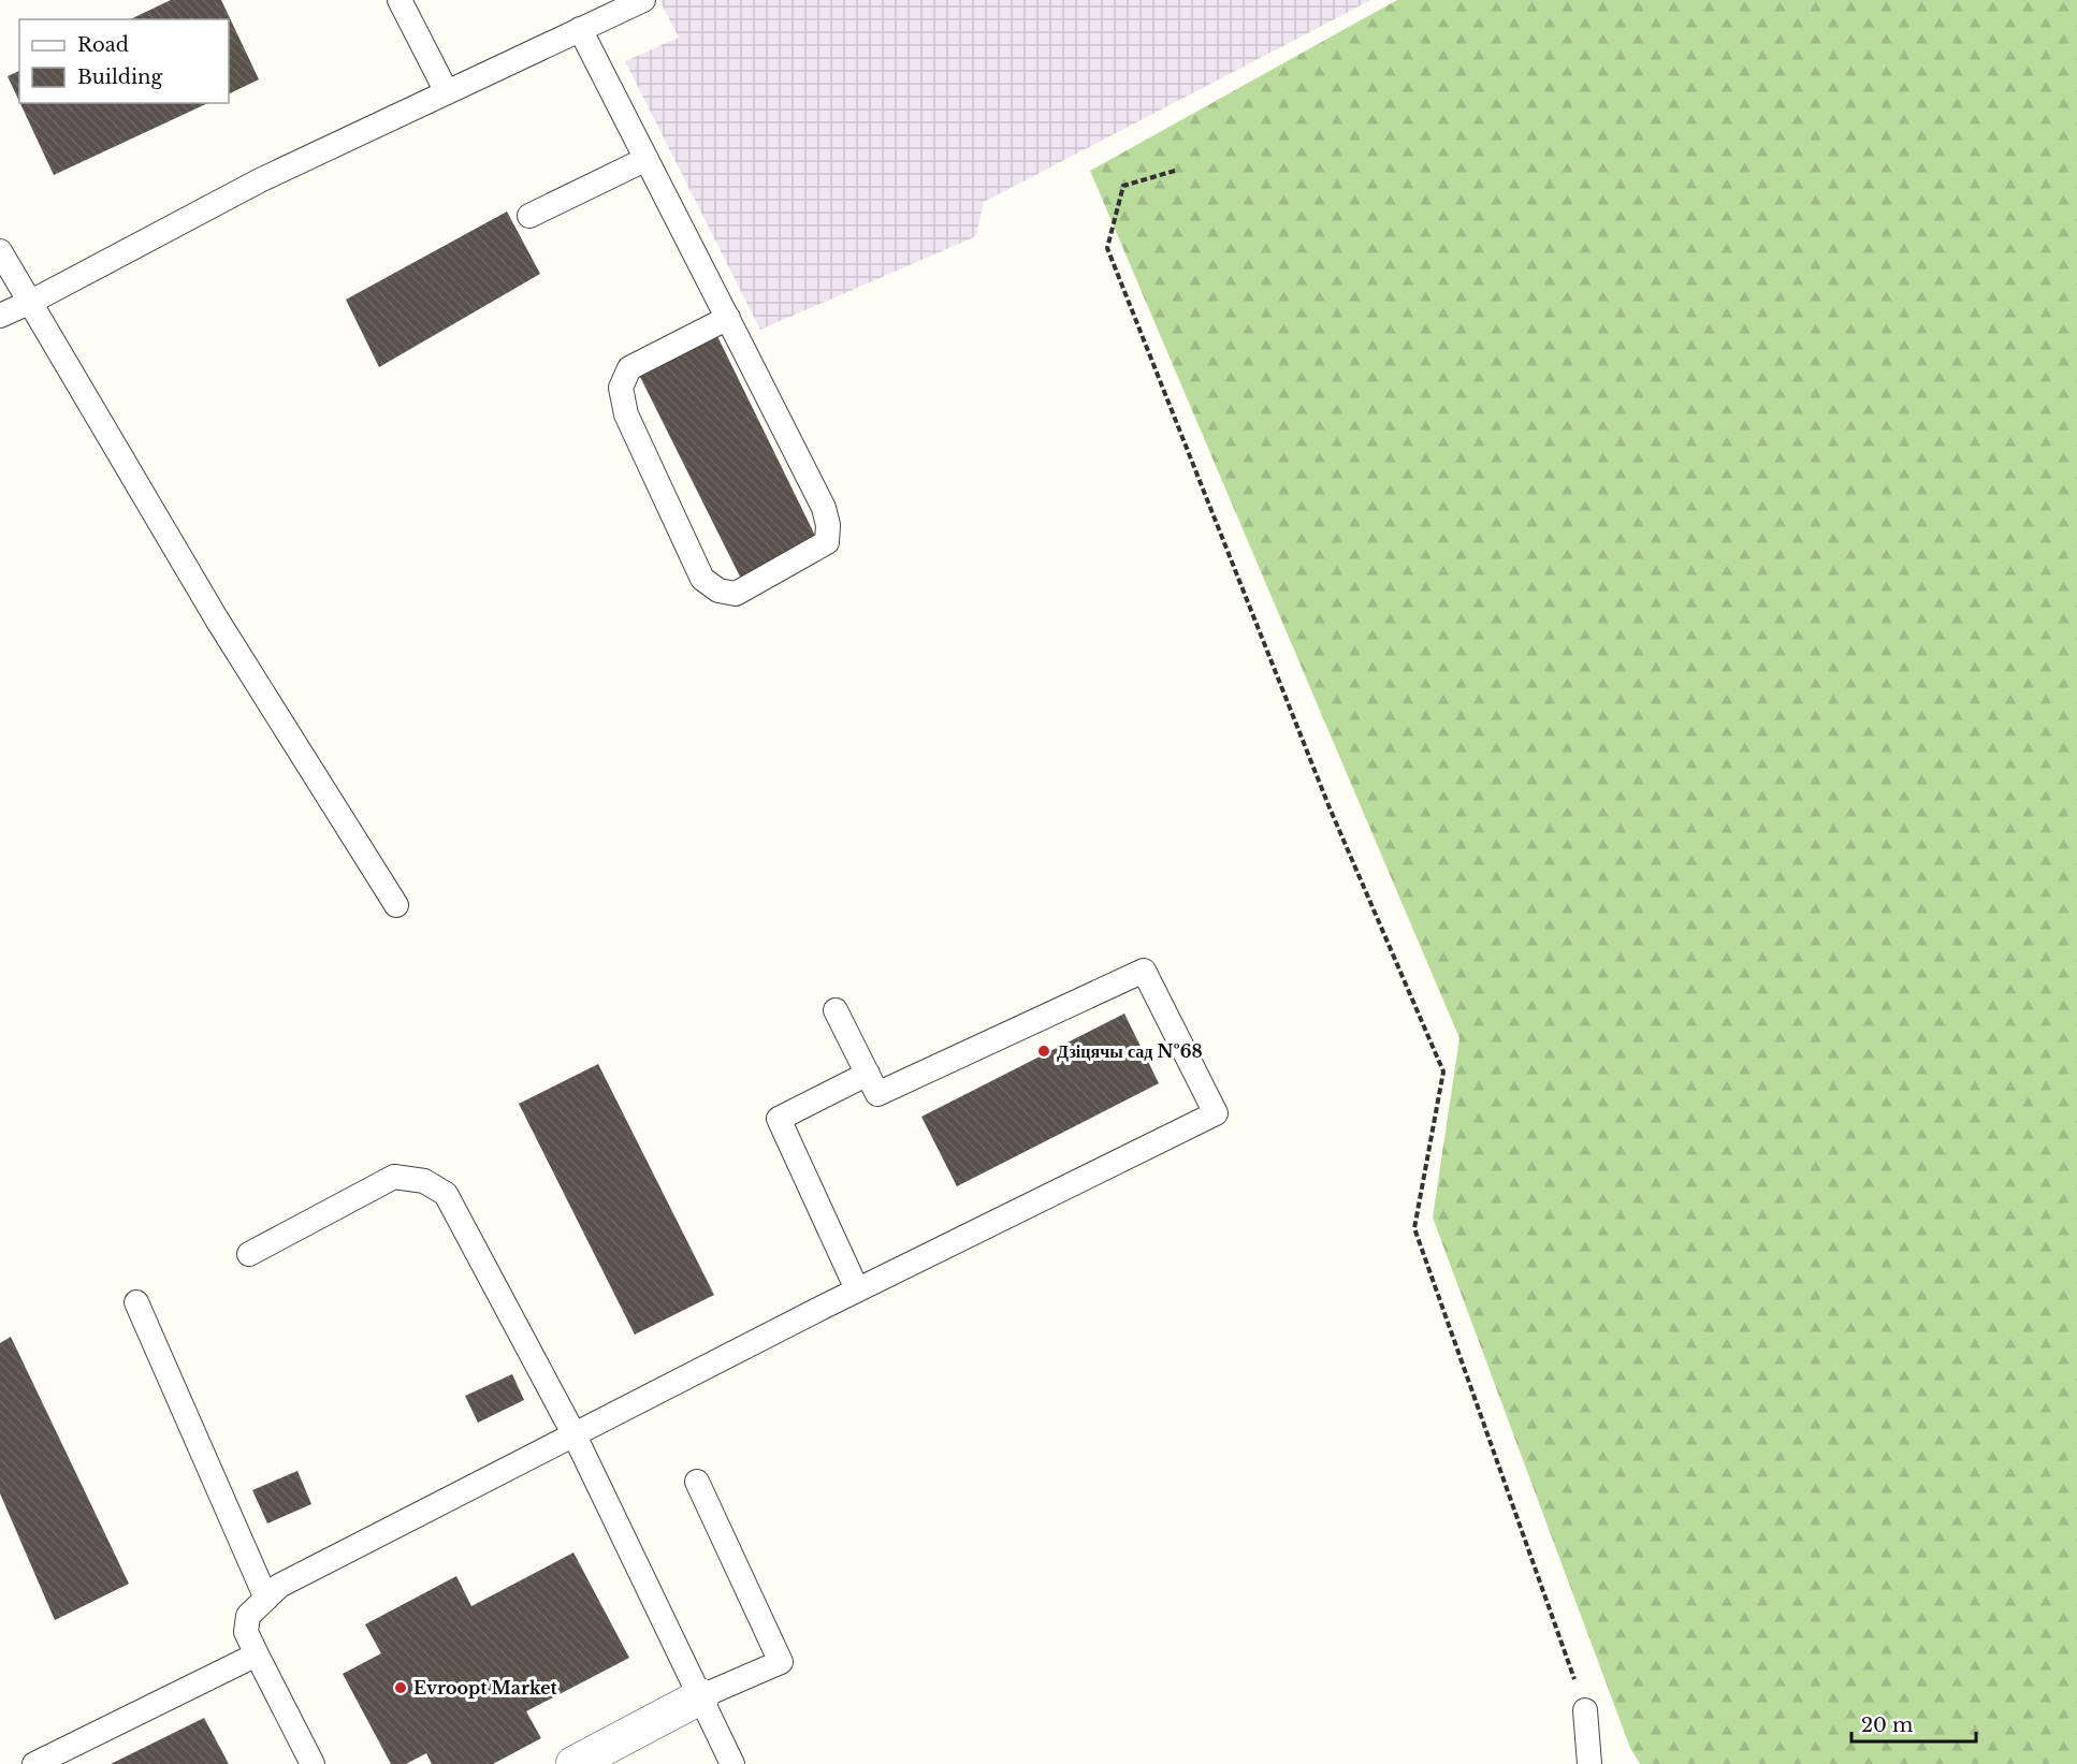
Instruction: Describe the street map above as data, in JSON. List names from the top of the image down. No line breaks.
{"places":["Дзіцячы сад №68","Evroopt Market"],"legend":["Road","Building"],"scale_bar":"20 m"}
